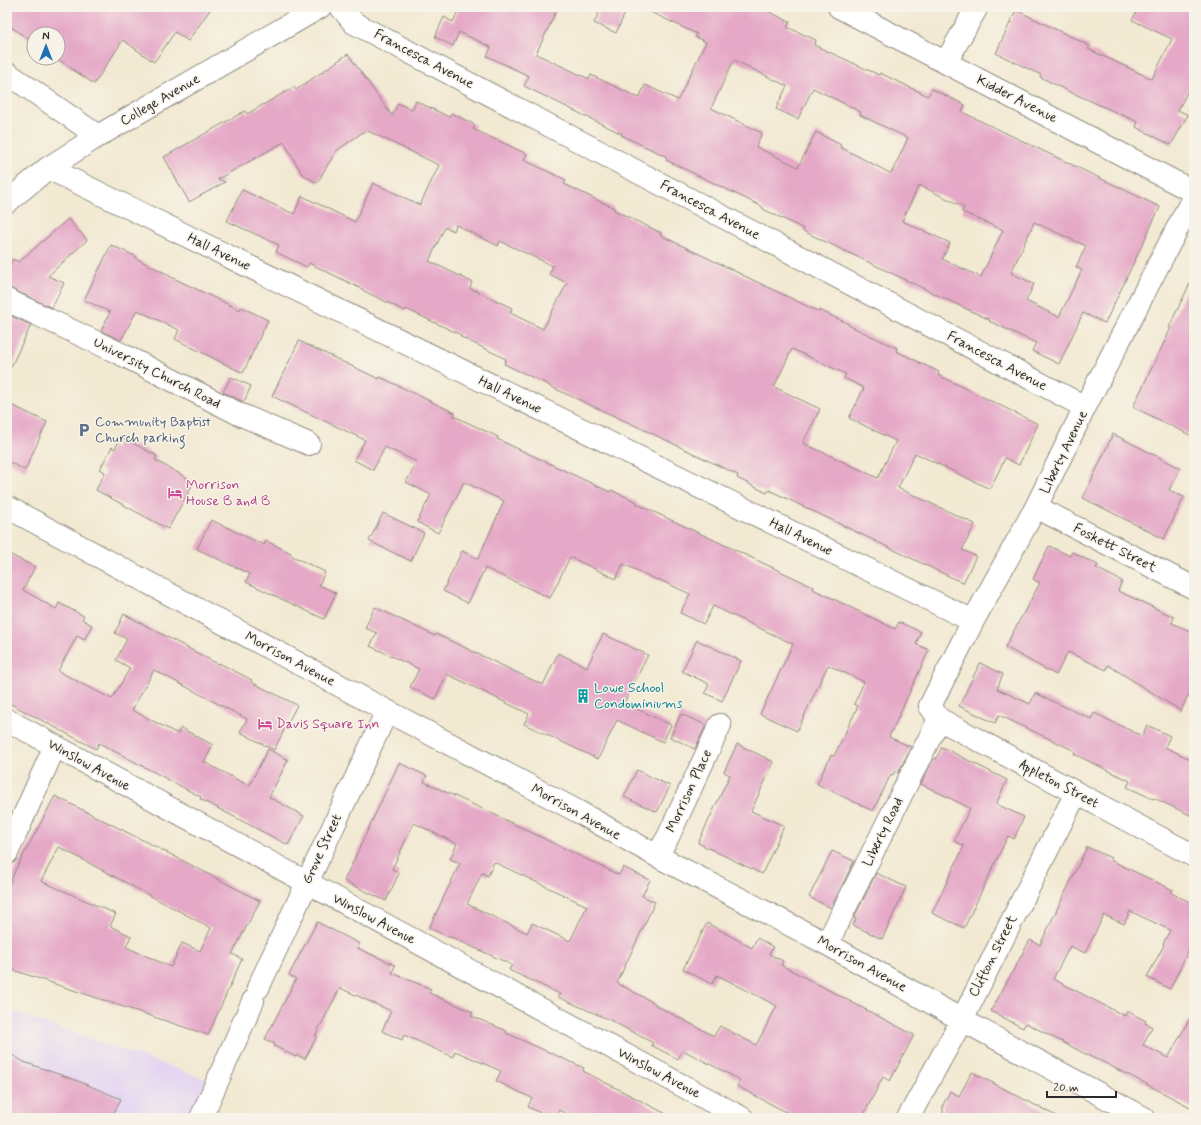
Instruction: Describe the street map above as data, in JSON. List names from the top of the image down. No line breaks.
{"streets":{"street":["Francesca Avenue","Kidder Avenue","College Avenue","Hall Avenue","University Church Road","Liberty Avenue","Foskett Street","Morrison Avenue","Winslow Avenue","Appleton Street","Morrison Place","Liberty Road","Grove Street","Clifton Street"]},"crossings":[["Francesca Avenue","Liberty Avenue"],["College Avenue","Hall Avenue"],["Hall Avenue","Liberty Avenue"],["Liberty Avenue","Foskett Street"],["Liberty Avenue","Appleton Street"],["Liberty Avenue","Liberty Road"],["Morrison Avenue","Morrison Place"],["Morrison Avenue","Liberty Road"],["Morrison Avenue","Grove Street"],["Morrison Avenue","Clifton Street"],["Winslow Avenue","Grove Street"],["Appleton Street","Liberty Road"],["Appleton Street","Clifton Street"]],"places":{"parking":["Community Baptist Church parking"],"hotel":["Morrison House B and B","Davis Square Inn"],"building":["Lowe School Condominiums"]},"scale_bar":"20 m","north":"top"}
